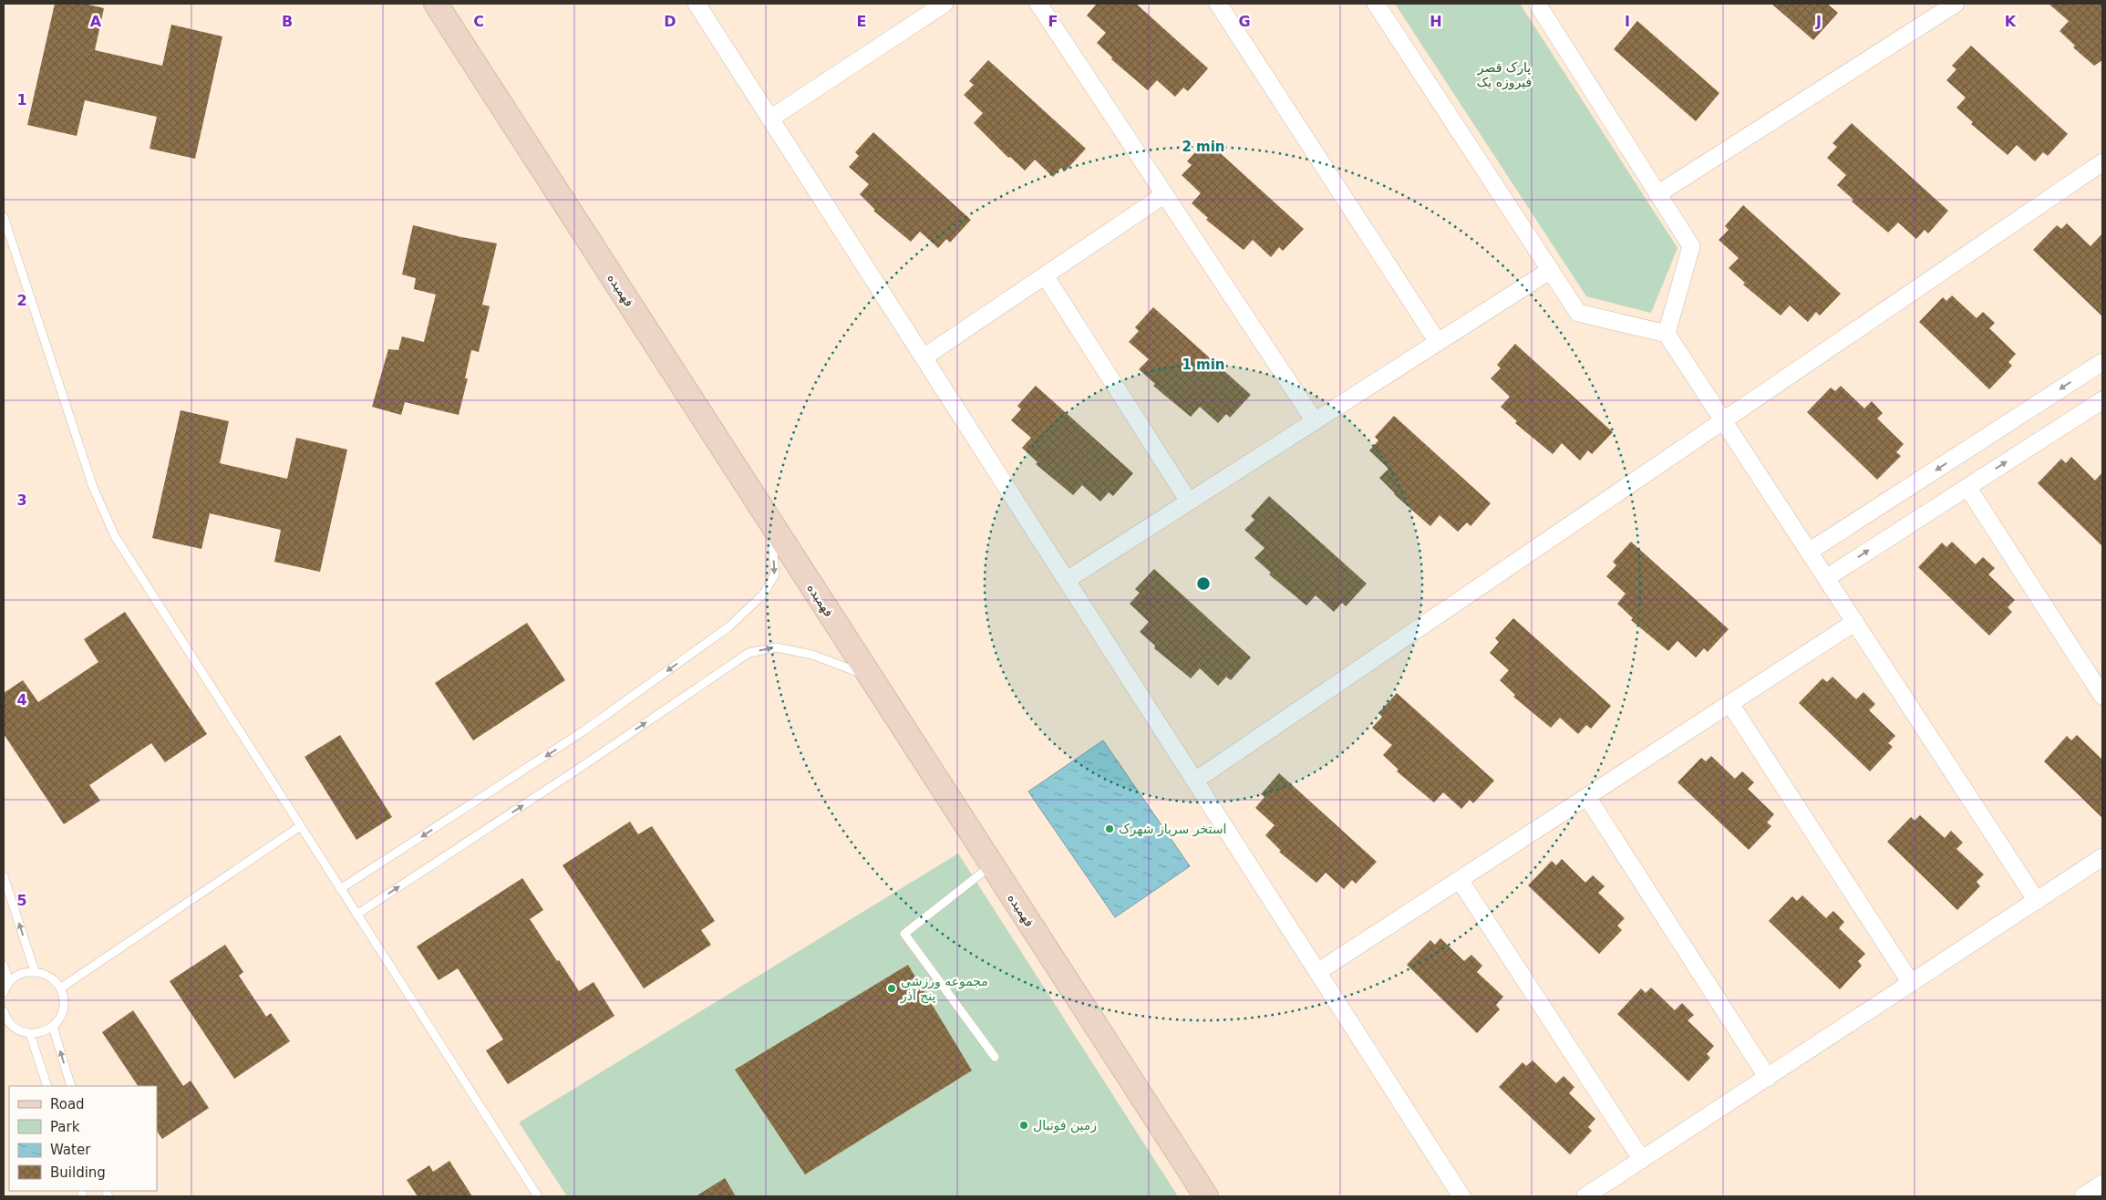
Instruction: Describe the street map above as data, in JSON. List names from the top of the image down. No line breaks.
{"streets":{"main road":["فهمیده"]},"parks":["پارک قصر فیروزه یک"],"places":["استخر سرباز شهرک","مجموعه ورزشی پنج آذر","زمین فوتبال"],"legend":["Road","Park","Water","Building"],"grid":{"columns":["A","B","C","D","E","F","G","H","I","J","K"],"rows":["1","2","3","4","5"]},"rings":["2 min","1 min"]}
